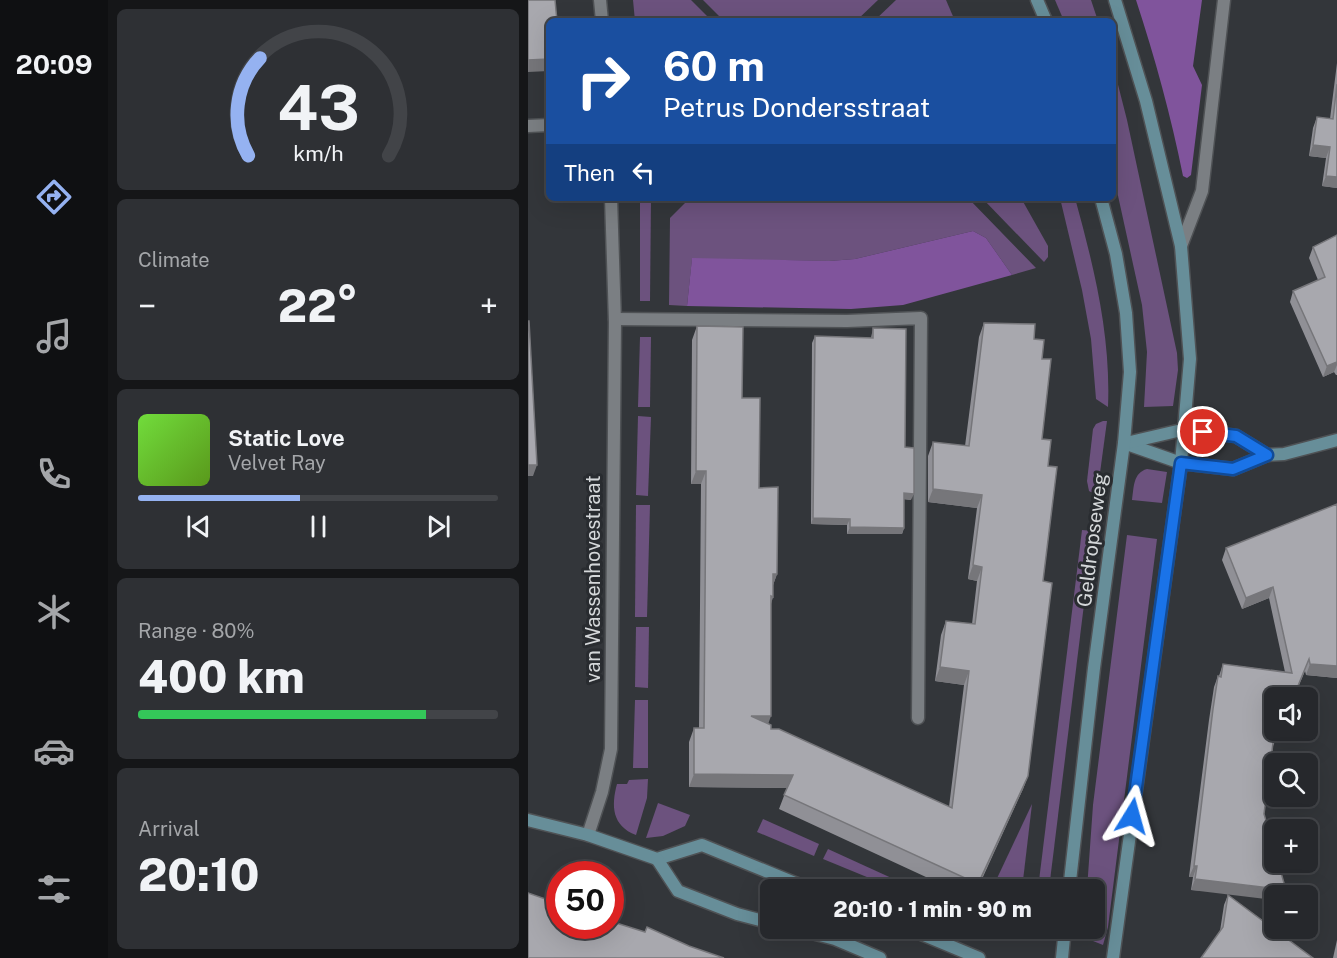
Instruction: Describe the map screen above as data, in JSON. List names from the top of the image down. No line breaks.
{"streets":{"main road":["Geldropseweg"],"street":["van Wassenhovestraat"]},"page":{"tabs":"20:09","turn":["60 m","Petrus Dondersstraat"],"then":"Then","tile":["Climate",["Range · 80%","400 km"],["Arrival","20:10"]],"heat":["−","22°","+"],"song":["Static Love","Velvet Ray"],"map_buttons":["+","−"],"limit":"50","trip":"20:10 · 1 min · 90 m","gauge":["43","km/h"]}}
